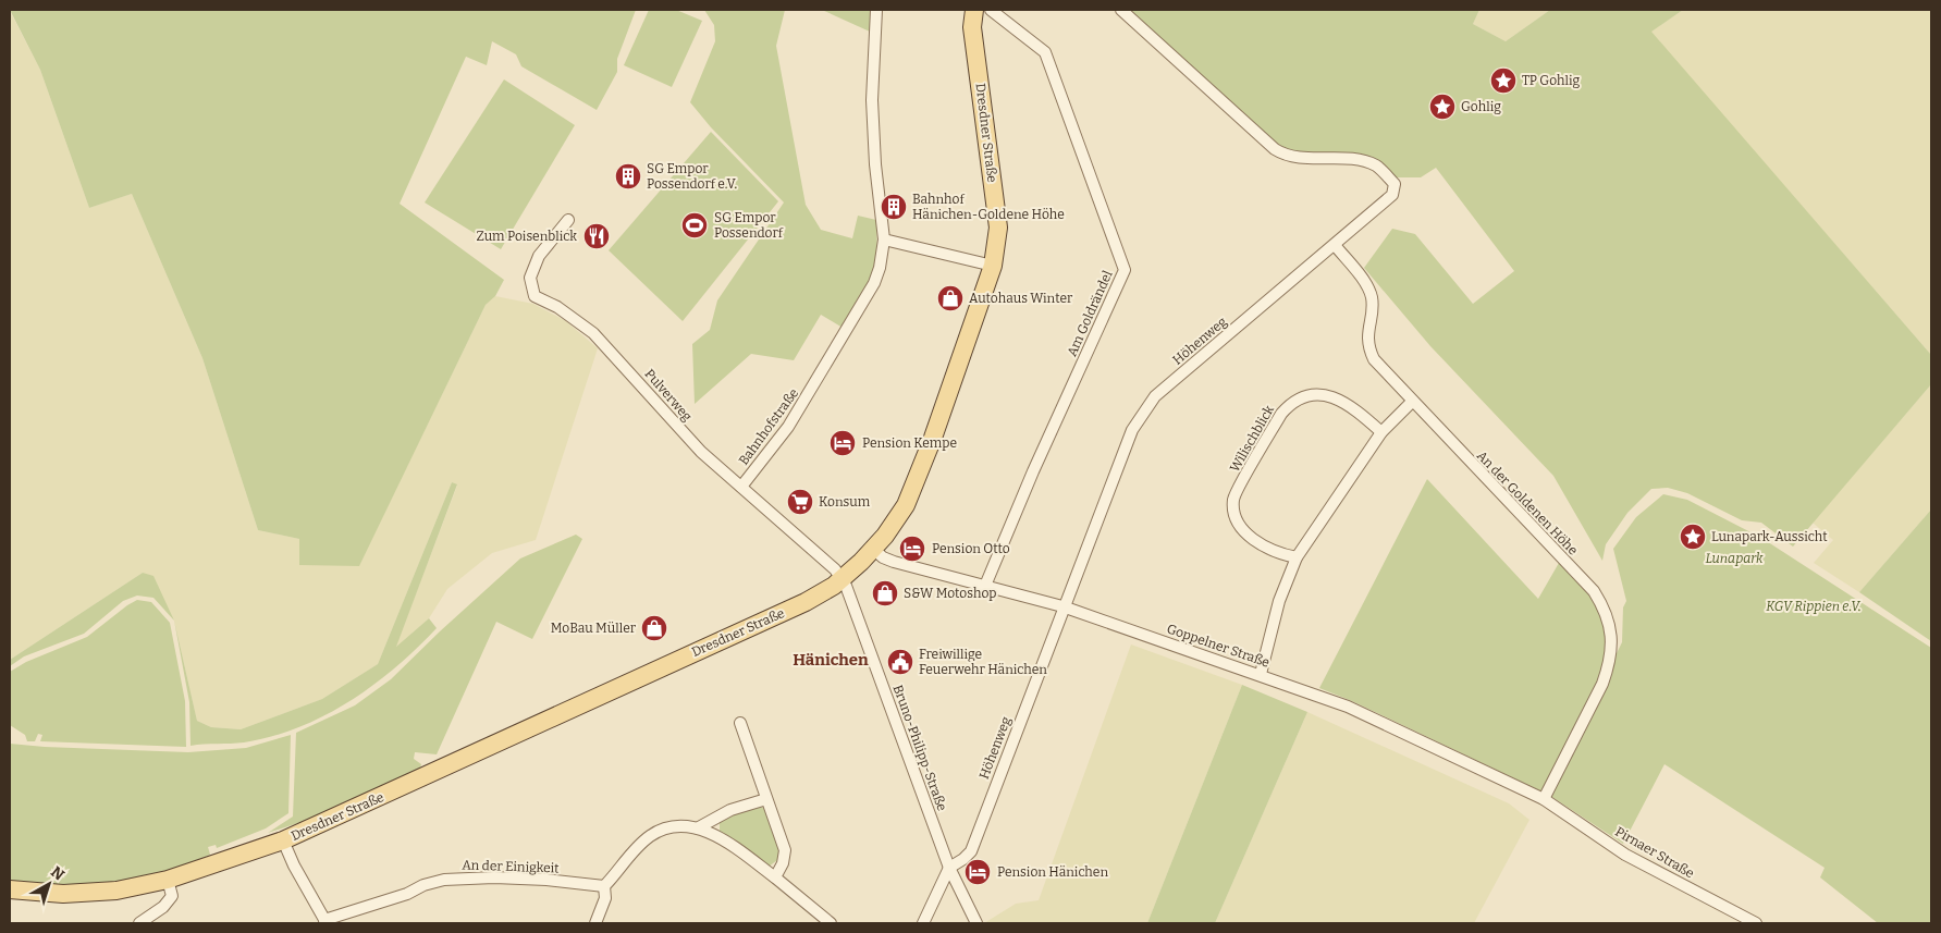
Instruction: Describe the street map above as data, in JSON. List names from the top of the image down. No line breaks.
{"streets":{"main road":["Dresdner Straße"],"street":["Am Goldrändel","Höhenweg","Pulverweg","Bahnhofstraße","Wilischblick","An der Goldenen Höhe","Goppelner Straße","Bruno-Philipp-Straße","Pirnaer Straße","An der Einigkeit"]},"crossings":[["Dresdner Straße","Pulverweg"],["Dresdner Straße","Goppelner Straße"],["Dresdner Straße","Bruno-Philipp-Straße"],["Am Goldrändel","Goppelner Straße"],["Höhenweg","An der Goldenen Höhe"],["Höhenweg","Goppelner Straße"],["Höhenweg","Bruno-Philipp-Straße"],["Pulverweg","Bahnhofstraße"],["Pulverweg","Bruno-Philipp-Straße"],["An der Goldenen Höhe","Goppelner Straße"],["An der Goldenen Höhe","Pirnaer Straße"],["Goppelner Straße","Pirnaer Straße"]],"districts":["Hänichen"],"parks":["Lunapark","KGV Rippien e.V."],"places":{"place":["TP Gohlig","Gohlig","Lunapark-Aussicht"],"building":["SG Empor Possendorf e.V.","Bahnhof Hänichen-Goldene Höhe"],"sports":["SG Empor Possendorf"],"restaurant":["Zum Poisenblick"],"shop":["Autohaus Winter","S&W Motoshop","MoBau Müller"],"hotel":["Pension Kempe","Pension Otto","Pension Hänichen"],"supermarket":["Konsum"],"public building":["Freiwillige Feuerwehr Hänichen"]},"north":"top right"}
